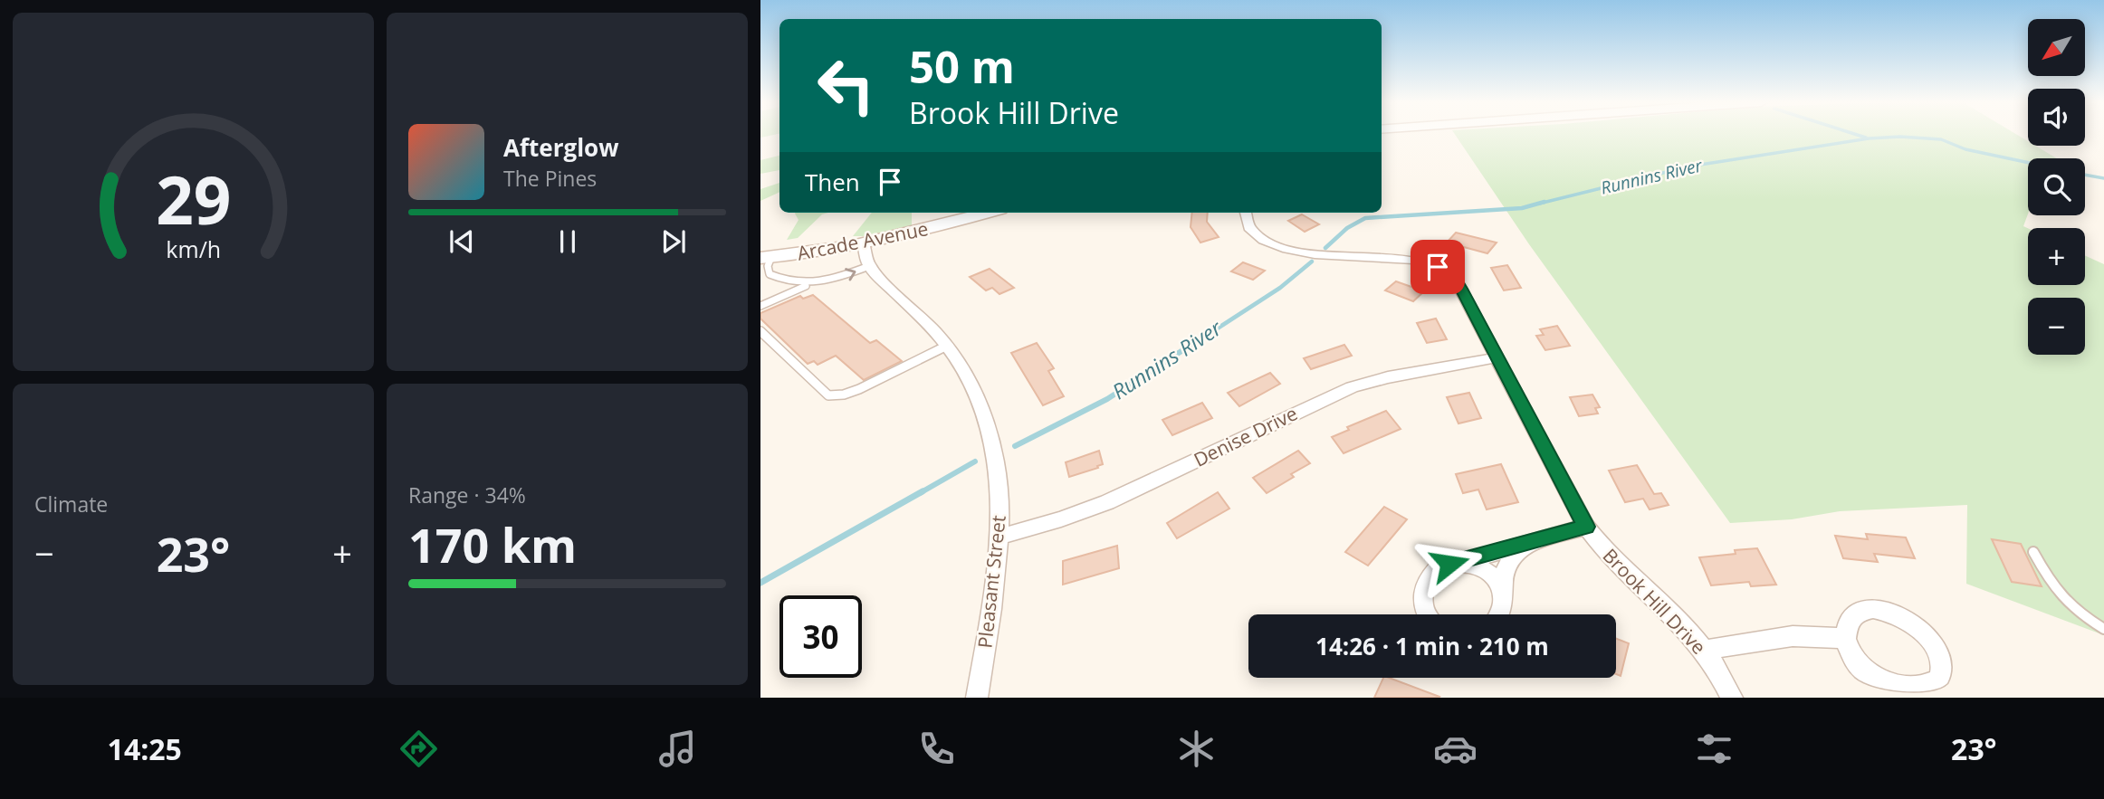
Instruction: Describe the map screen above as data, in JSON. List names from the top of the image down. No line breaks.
{"streets":{"main road":["Arcade Avenue"],"street":["Denise Drive","Pleasant Street","Brook Hill Drive"]},"crossings":[["Denise Drive","Pleasant Street"],["Denise Drive","Brook Hill Drive"]],"water":["Runnins River"],"north":"bottom left","page":{"map_buttons":["+","−"],"turn":["50 m","Brook Hill Drive"],"song":["Afterglow","The Pines"],"then":"Then","tile":["Climate",["Range · 34%","170 km"]],"heat":["−","23°","+"],"limit":"30","trip":"14:26 · 1 min · 210 m","tabs":["14:25","23°"],"gauge":["29","km/h"]}}
